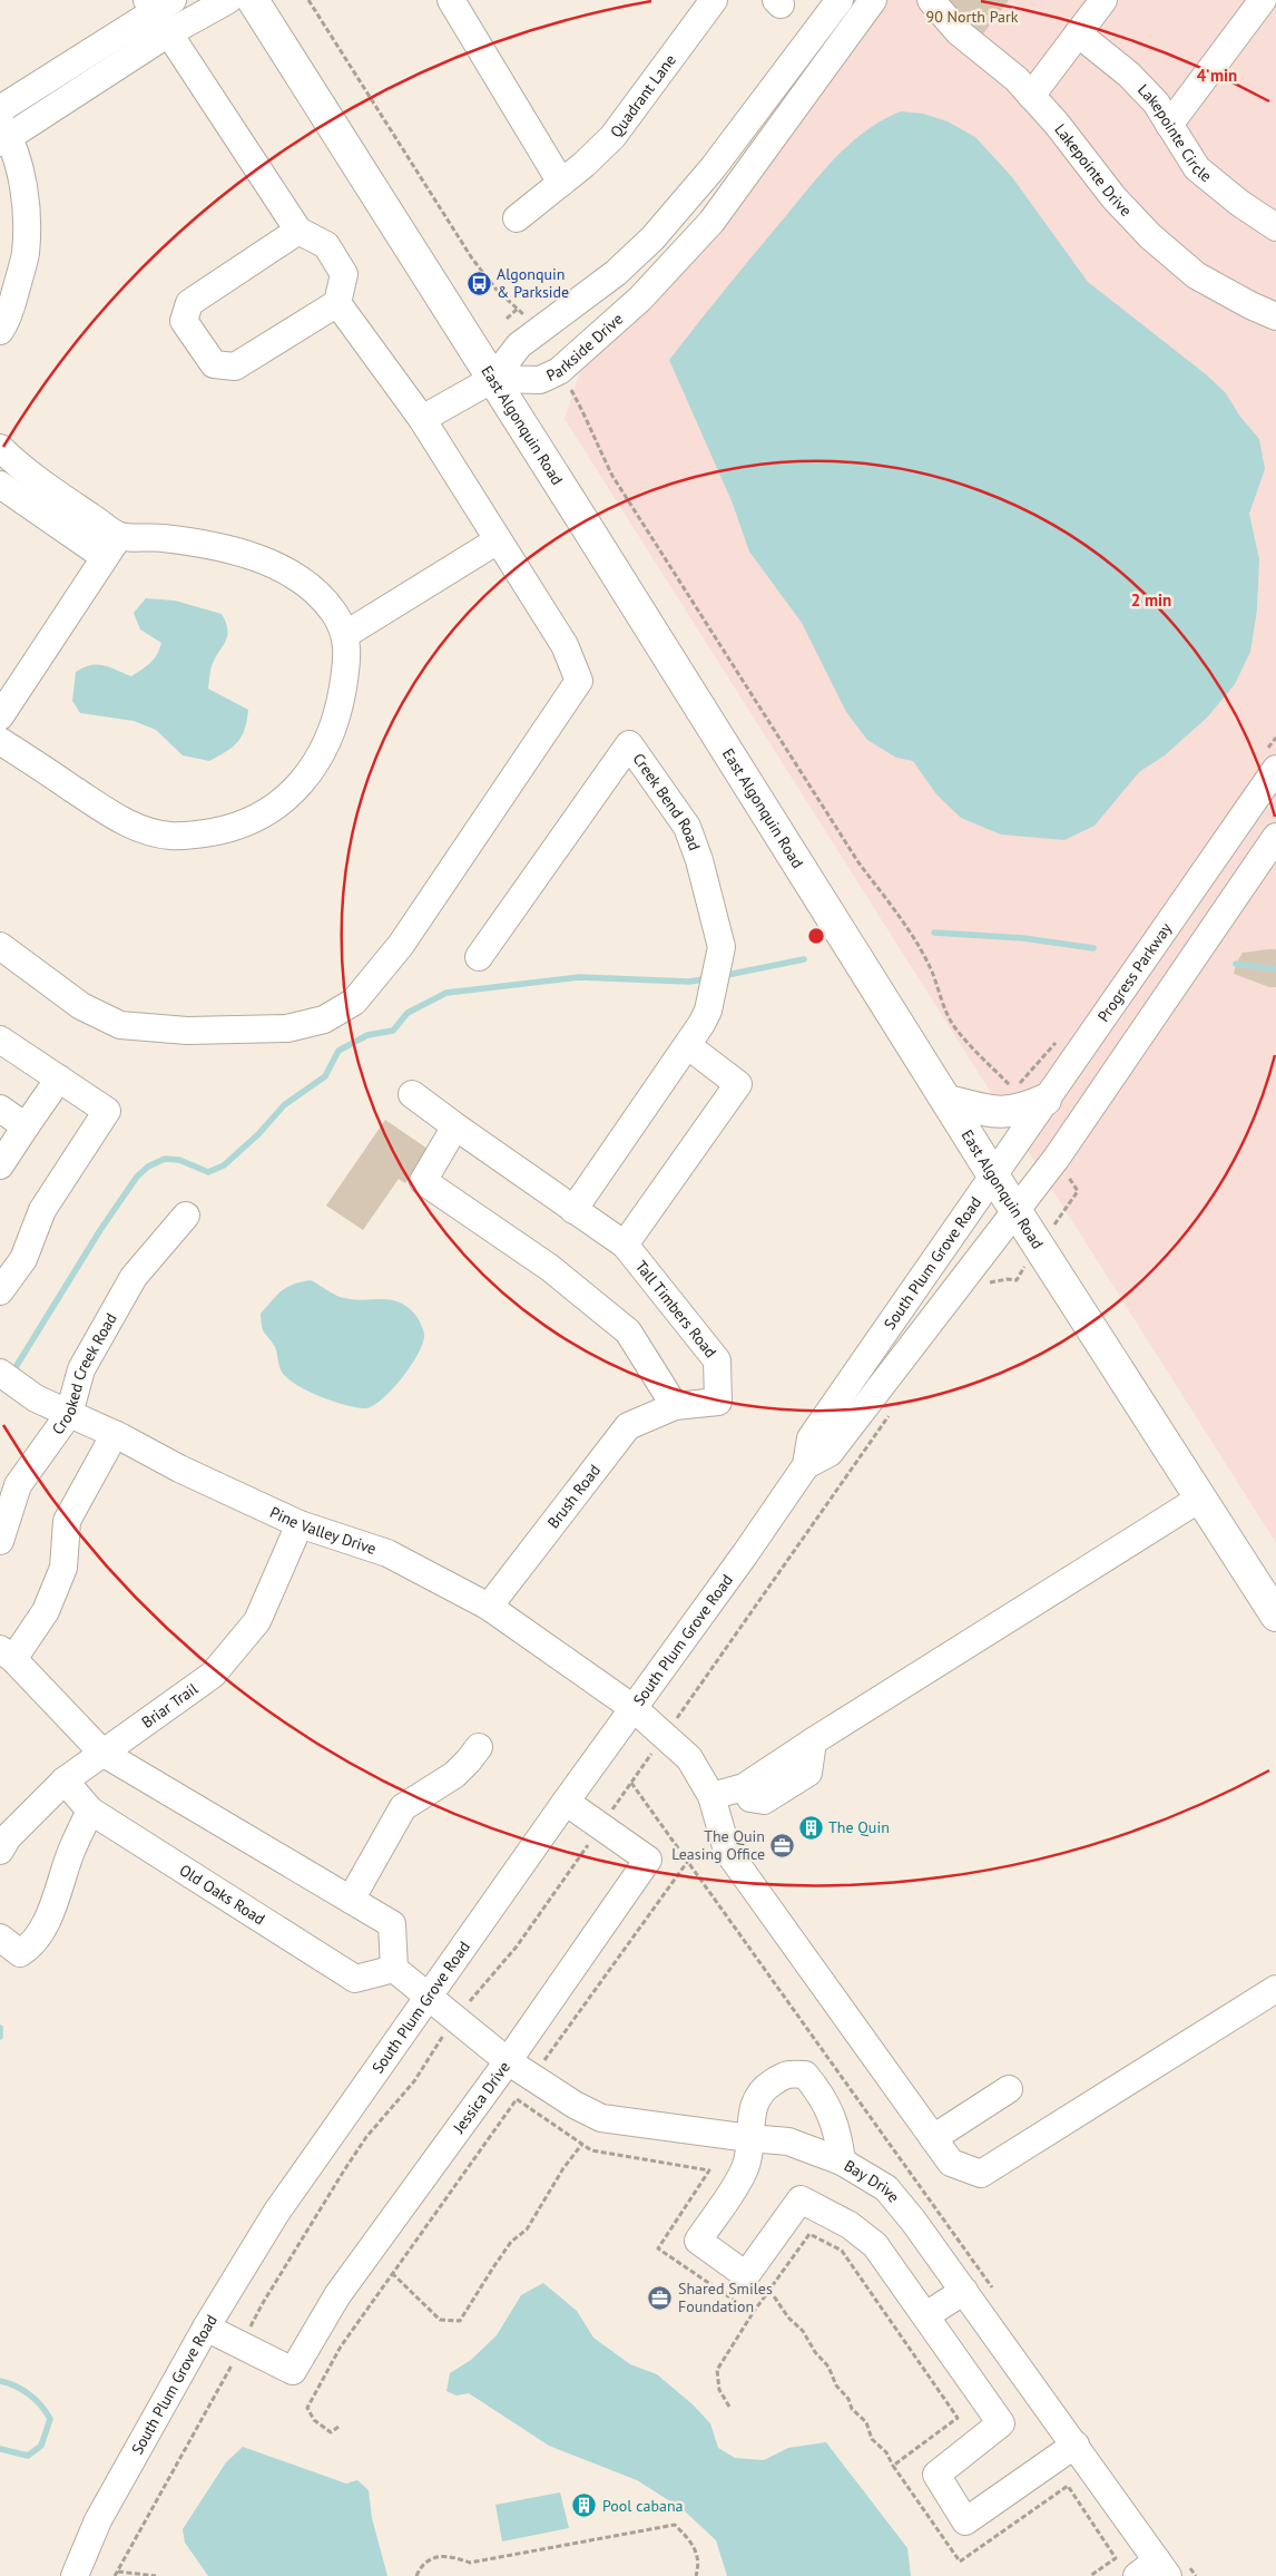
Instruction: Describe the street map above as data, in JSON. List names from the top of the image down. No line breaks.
{"streets":{"main road":["East Algonquin Road"],"street":["Quadrant Lane","Lakepointe Circle","Lakepointe Drive","Parkside Drive","Creek Bend Road","Progress Parkway","South Plum Grove Road","Tall Timbers Road","Crooked Creek Road","Brush Road","Pine Valley Drive","Briar Trail","Old Oaks Road","Jessica Drive","Bay Drive"]},"crossings":[["Parkside Drive","East Algonquin Road"],["East Algonquin Road","Progress Parkway"],["East Algonquin Road","South Plum Grove Road"],["Creek Bend Road","Tall Timbers Road"],["Progress Parkway","South Plum Grove Road"],["South Plum Grove Road","Pine Valley Drive"],["South Plum Grove Road","Jessica Drive"],["South Plum Grove Road","Bay Drive"],["Tall Timbers Road","Brush Road"],["Crooked Creek Road","Pine Valley Drive"],["Brush Road","Pine Valley Drive"],["Pine Valley Drive","Briar Trail"],["Briar Trail","Old Oaks Road"],["Jessica Drive","Bay Drive"]],"parks":["90 North Park"],"places":{"bus stop":["Algonquin & Parkside"],"building":["The Quin","Pool cabana"],"office":["The Quin Leasing Office","Shared Smiles Foundation"]},"rings":["4 min","2 min"]}
